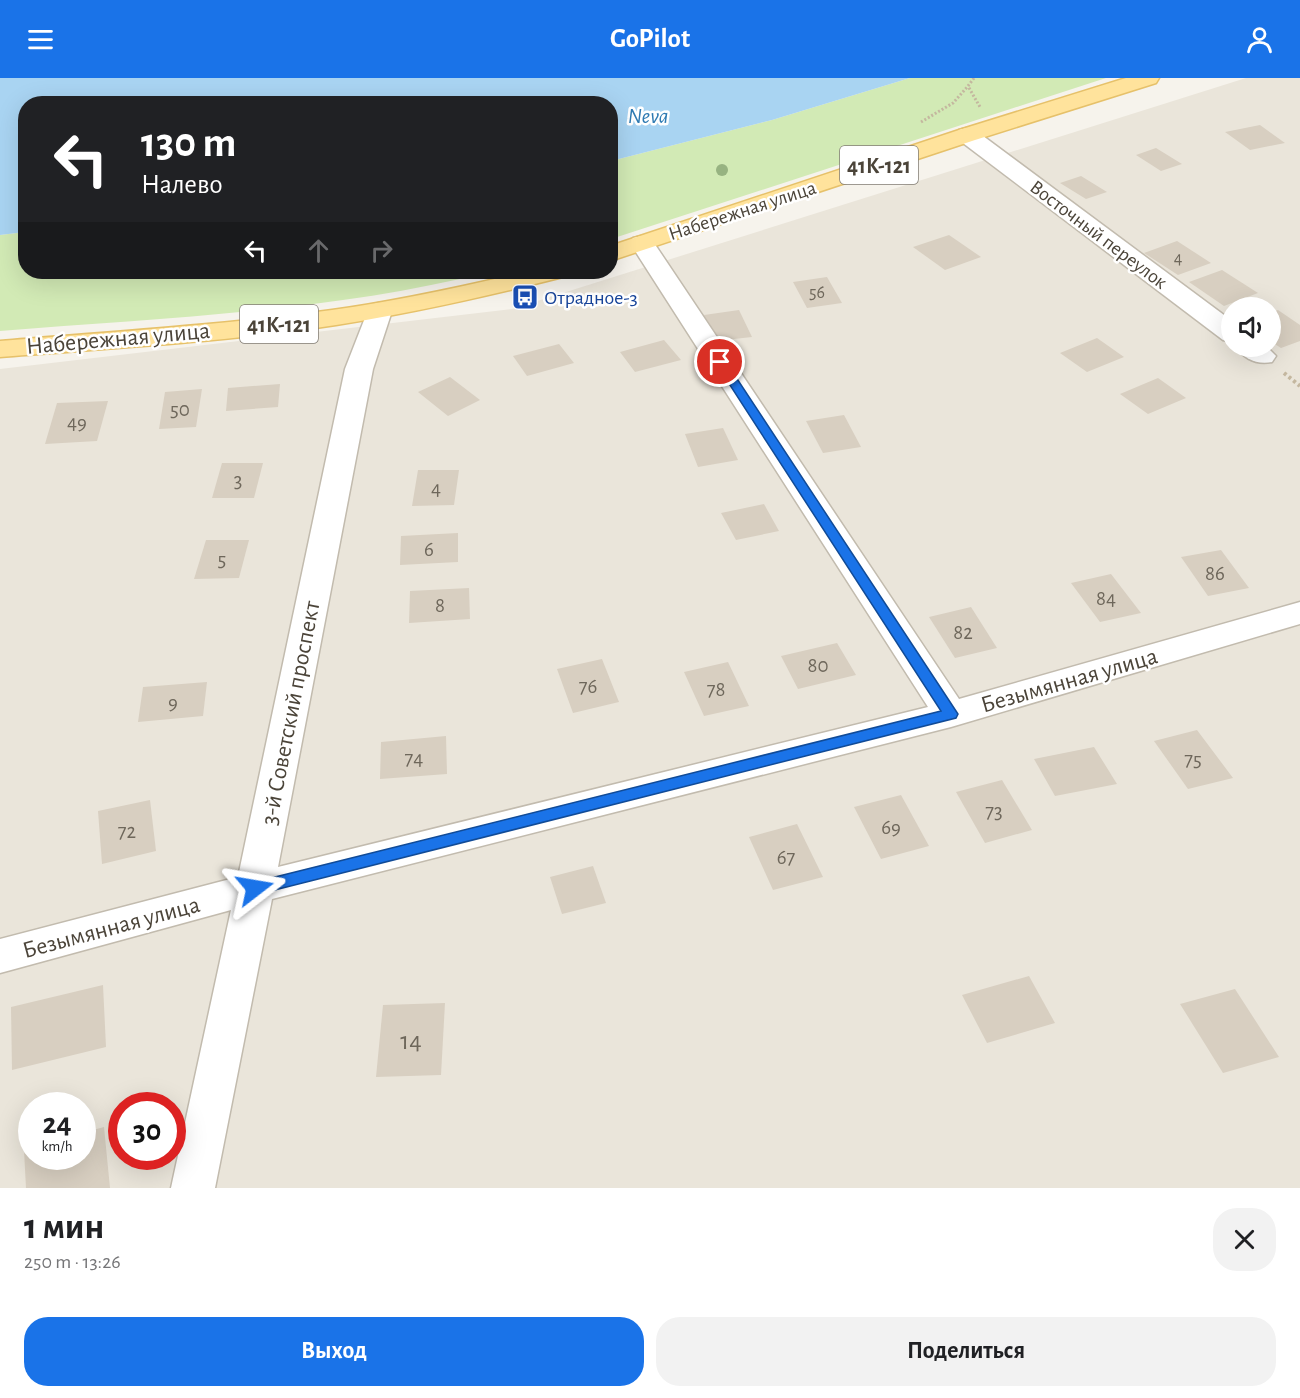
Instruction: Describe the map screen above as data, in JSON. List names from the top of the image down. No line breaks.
{"streets":{"main road":["41К-121","Набережная улица"],"street":["Восточный переулок","Безымянная улица","3-й Советский проспект"]},"crossings":[["Набережная улица","Восточный переулок"],["Набережная улица","3-й Советский проспект"],["Безымянная улица","3-й Советский проспект"]],"water":["Neva"],"places":{"bus stop":["Отрадное-3"]},"house_numbers":["4","56","50","49","3","4","6","5","86","84","8","82","80","76","78","9","74","75","73","69","72","67","14"],"page":{"header":"GoPilot","turn":["130 m","Налево"],"speed":"24 km/h","limit":"30","heading":["1 мин","250 m · 13:26"],"buttons":["Выход","Поделиться"]}}
